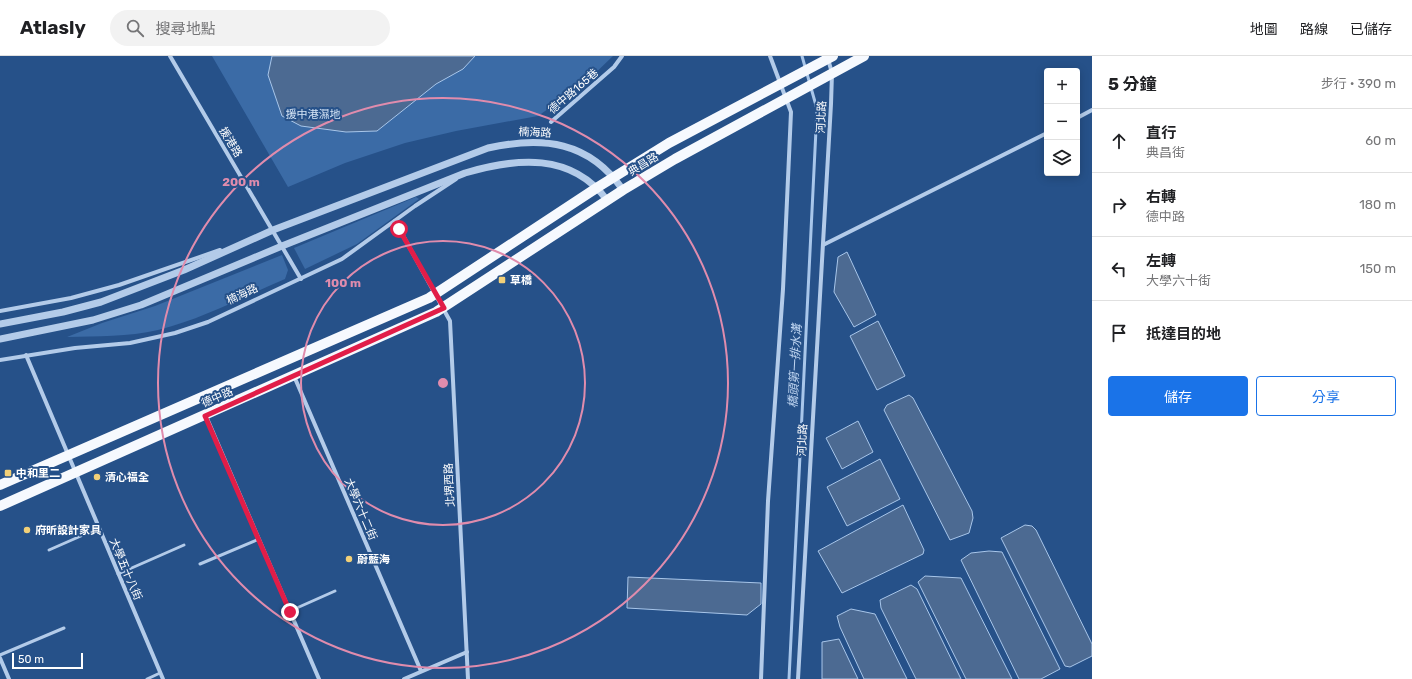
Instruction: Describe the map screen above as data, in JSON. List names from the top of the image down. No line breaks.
{"streets":{"main road":["典昌路","德中路"],"street":["德中路165巷","河北路","楠海路","援港路","北堺西路","大學六十二街","大學五十八街"]},"crossings":[["河北路","典昌路"],["楠海路","援港路"],["楠海路","典昌路"],["楠海路","北堺西路"],["楠海路","大學五十八街"],["典昌路","德中路"],["典昌路","北堺西路"],["德中路","北堺西路"],["德中路","大學六十二街"],["德中路","大學五十八街"]],"water":["橋頭第一排水溝"],"parks":["援中港濕地"],"places":{"transit":["草橋","中和里二"],"other":["清心福全","府昕設計家具","蔚藍海"]},"scale_bar":"50 m","page":{"header":"Atlasly","search":"搜尋地點","nav":["地圖","路線","已儲存"],"heading":["5 分鐘","步行 · 390 m"],"map_buttons":["+","−"],"list":[["直行","典昌街","60 m"],["右轉","德中路","180 m"],["左轉","大學六十街","150 m"],"抵達目的地"],"buttons":["儲存","分享"],"scale":"50 m"},"rings":["200 m","100 m"]}
